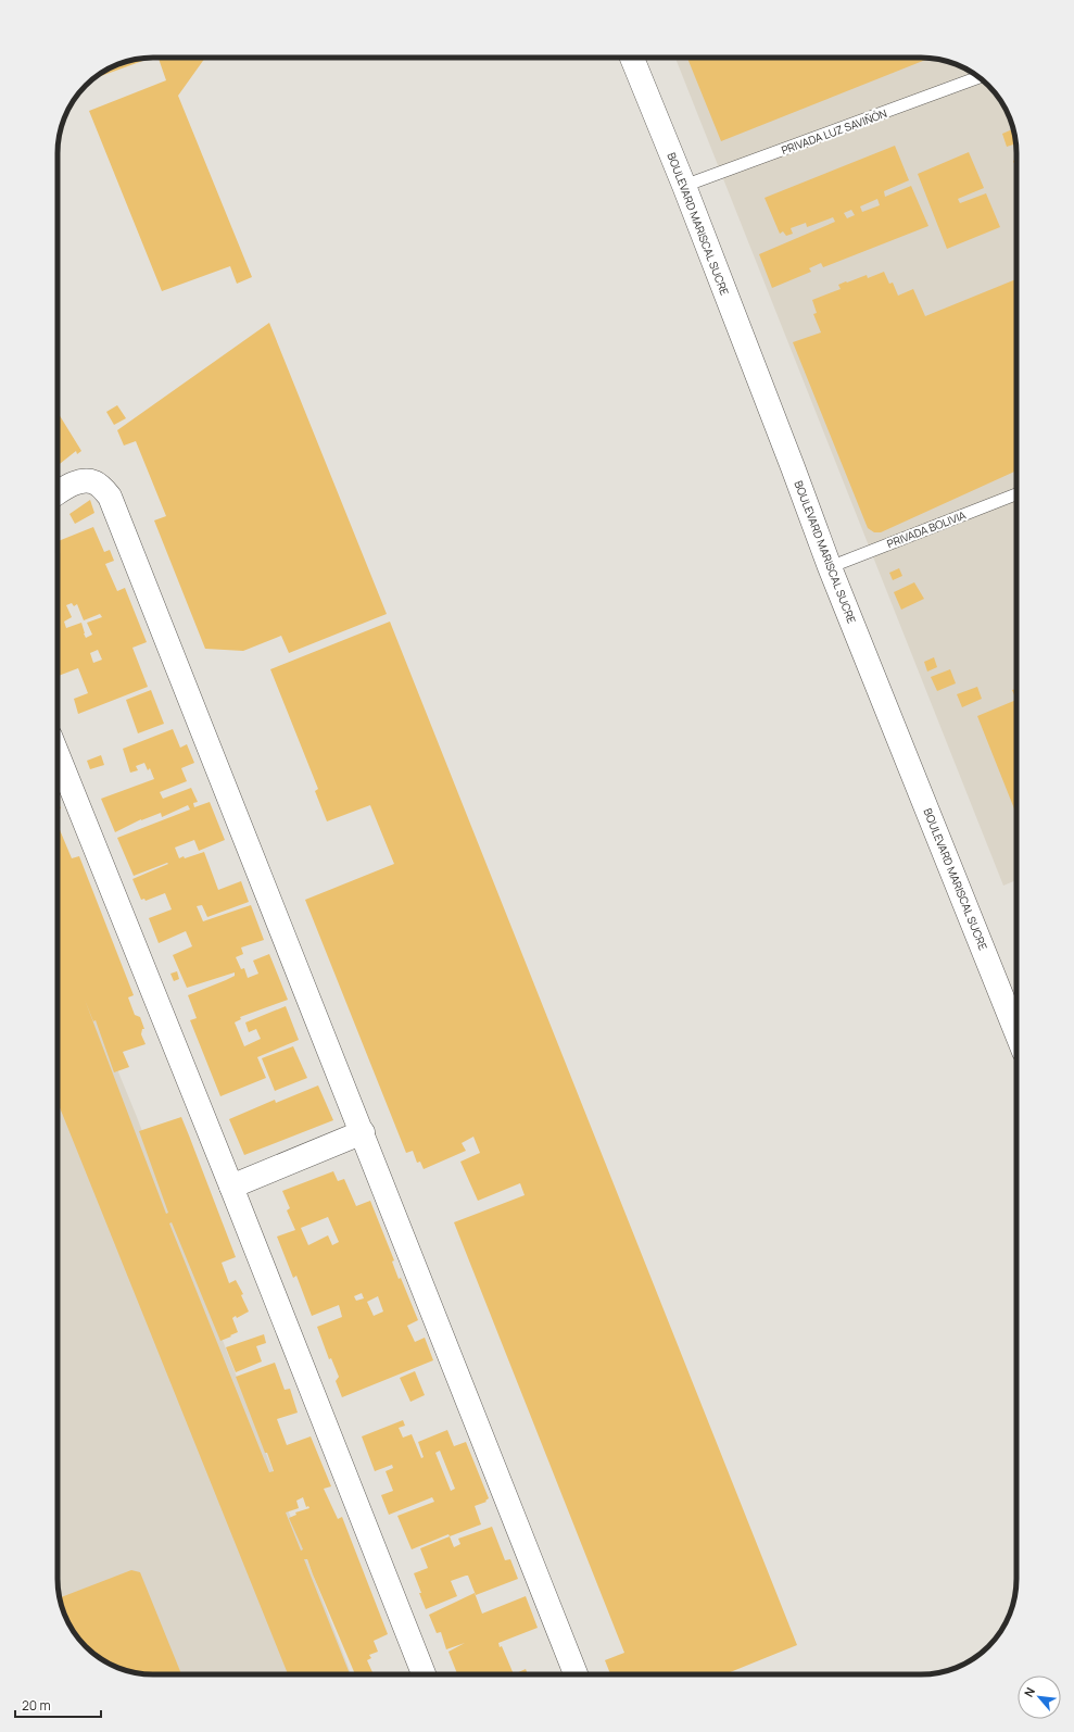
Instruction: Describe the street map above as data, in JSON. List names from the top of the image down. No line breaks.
{"streets":{"street":["BOULEVARD MARISCAL SUCRE"],"lane":["PRIVADA LUZ SAVIÑÓN","PRIVADA BOLIVIA"]},"crossings":[["PRIVADA LUZ SAVIÑÓN","BOULEVARD MARISCAL SUCRE"],["BOULEVARD MARISCAL SUCRE","PRIVADA BOLIVIA"]],"scale_bar":"20 m","north":"top left"}
